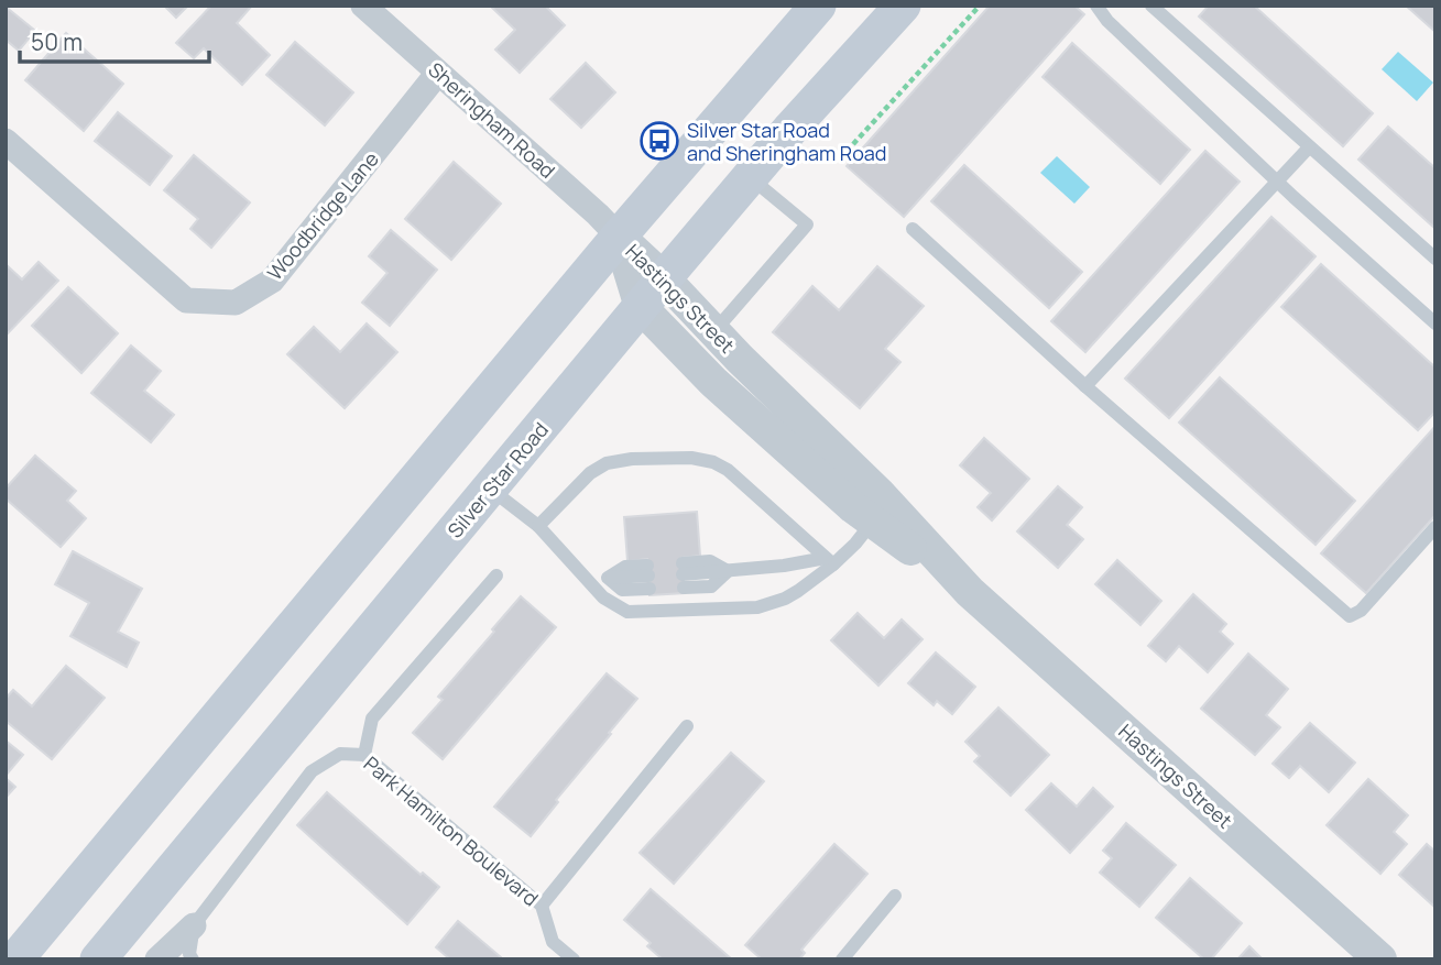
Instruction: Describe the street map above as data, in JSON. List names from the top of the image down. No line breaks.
{"streets":{"main road":["Silver Star Road"],"street":["Sheringham Road","Woodbridge Lane","Hastings Street","Park Hamilton Boulevard"]},"crossings":[["Sheringham Road","Woodbridge Lane"],["Sheringham Road","Hastings Street"],["Hastings Street","Silver Star Road"]],"places":{"bus stop":["Silver Star Road and Sheringham Road"]},"scale_bar":"50 m"}
